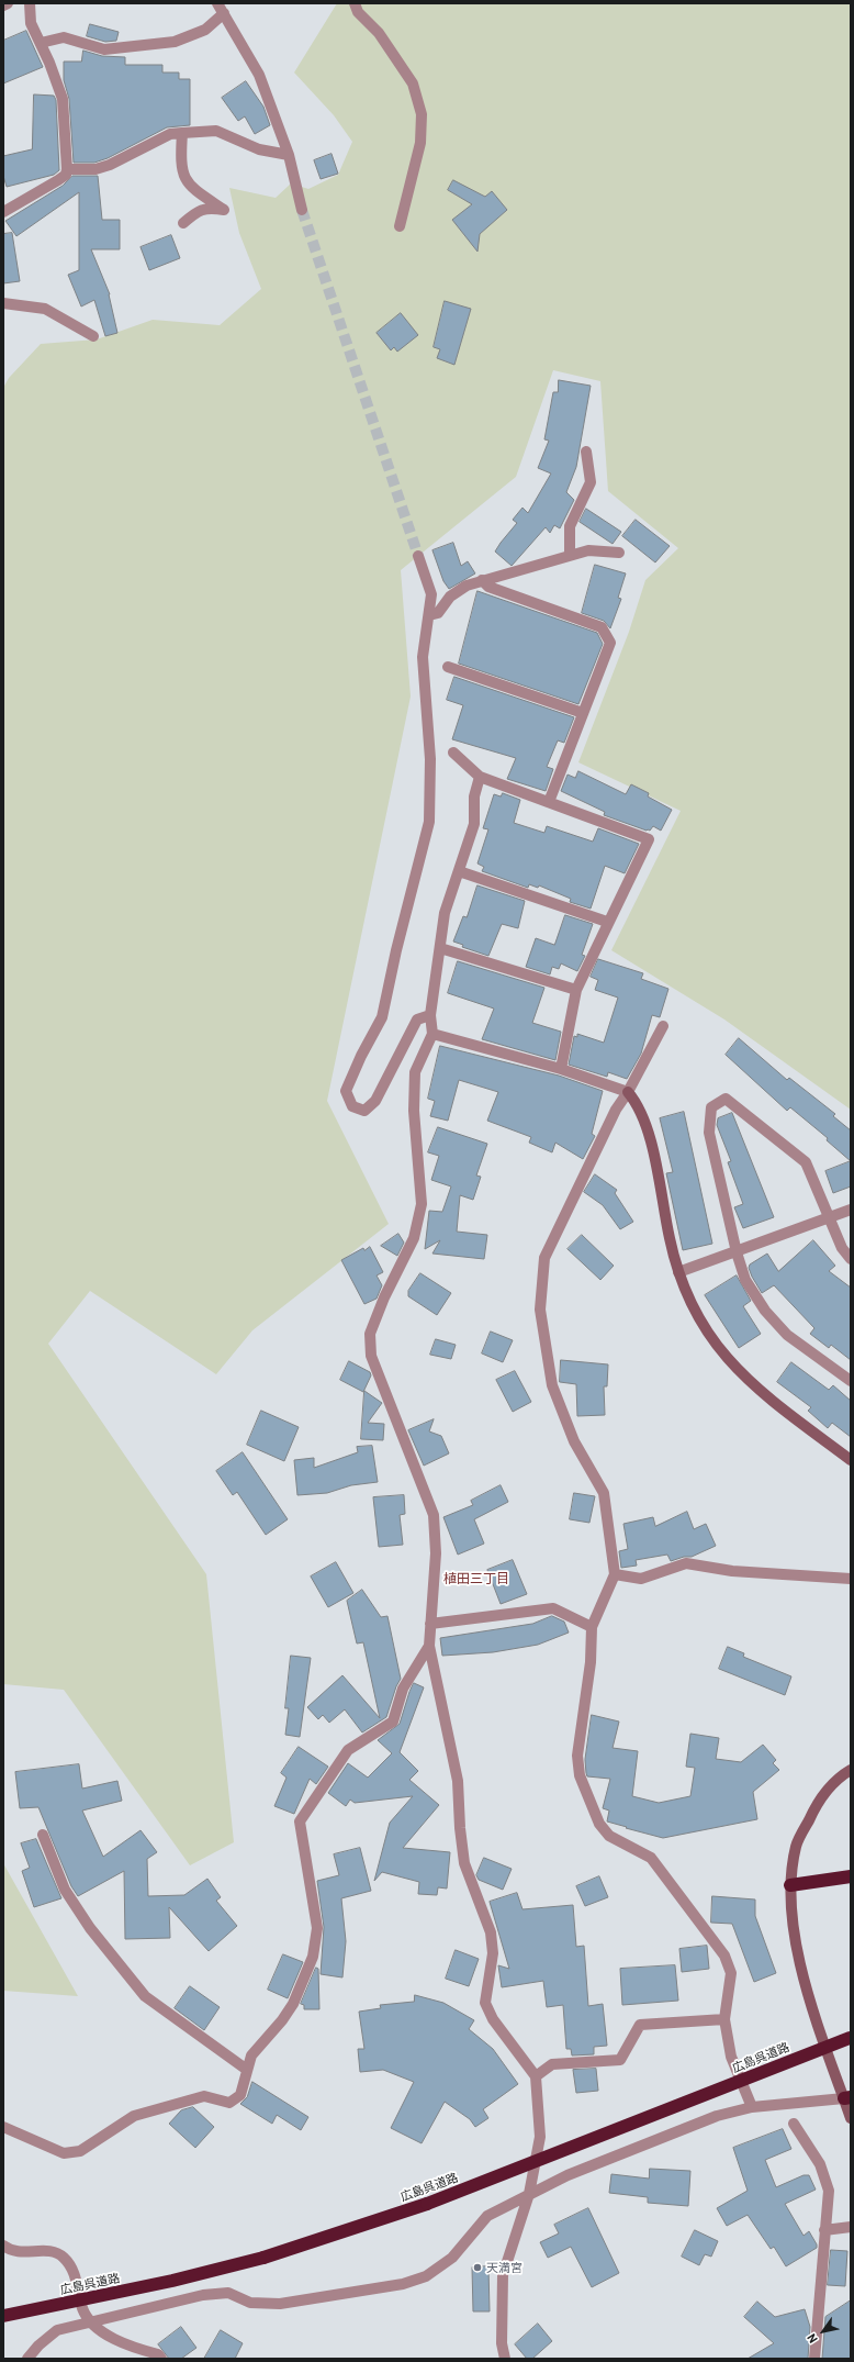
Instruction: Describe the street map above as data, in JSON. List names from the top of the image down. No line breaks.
{"streets":{"highway":["広島呉道路"]},"districts":["植田三丁目"],"places":["天満宮"],"north":"bottom left"}
